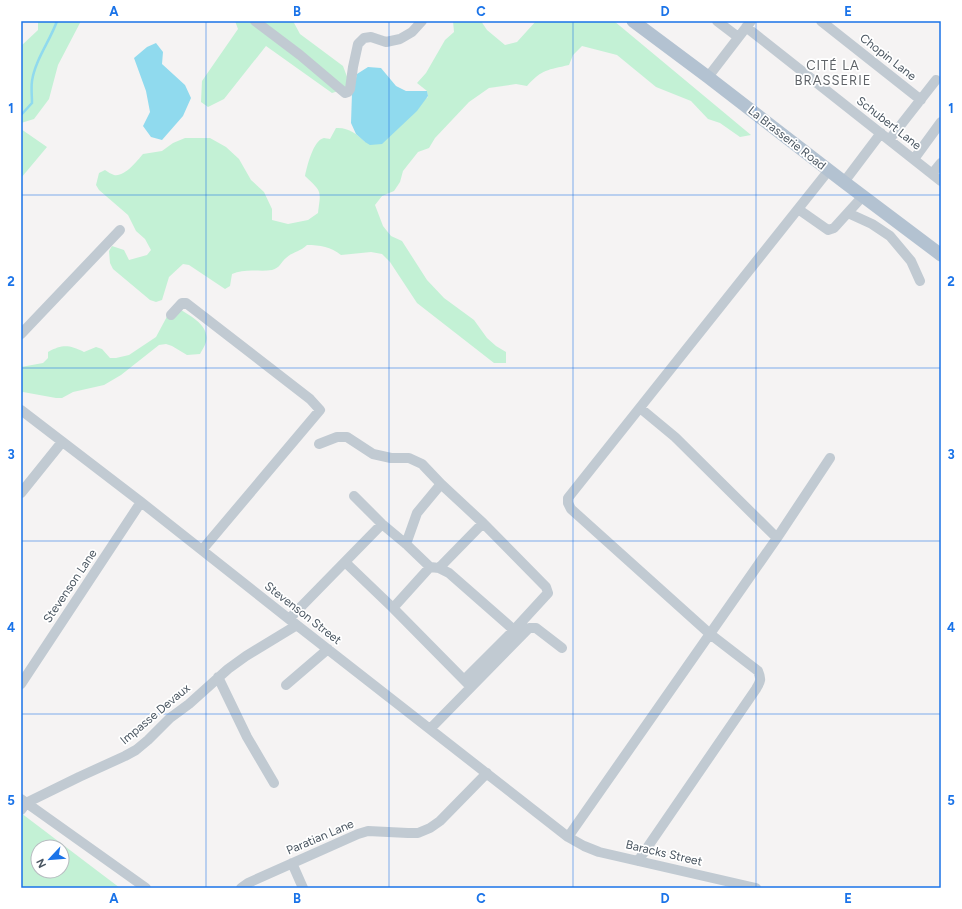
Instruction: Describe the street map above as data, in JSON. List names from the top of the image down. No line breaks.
{"streets":{"main road":["La Brasserie Road"],"street":["Chopin Lane","Schubert Lane","Stevenson Lane","Stevenson Street","Impasse Devaux","Paratian Lane","Baracks Street"]},"crossings":[["Stevenson Lane","Stevenson Street"],["Stevenson Street","Impasse Devaux"],["Stevenson Street","Paratian Lane"],["Stevenson Street","Baracks Street"]],"districts":["CITÉ LA BRASSERIE"],"north":"bottom left","grid":{"columns":["A","B","C","D","E"],"rows":["1","2","3","4","5"]}}
